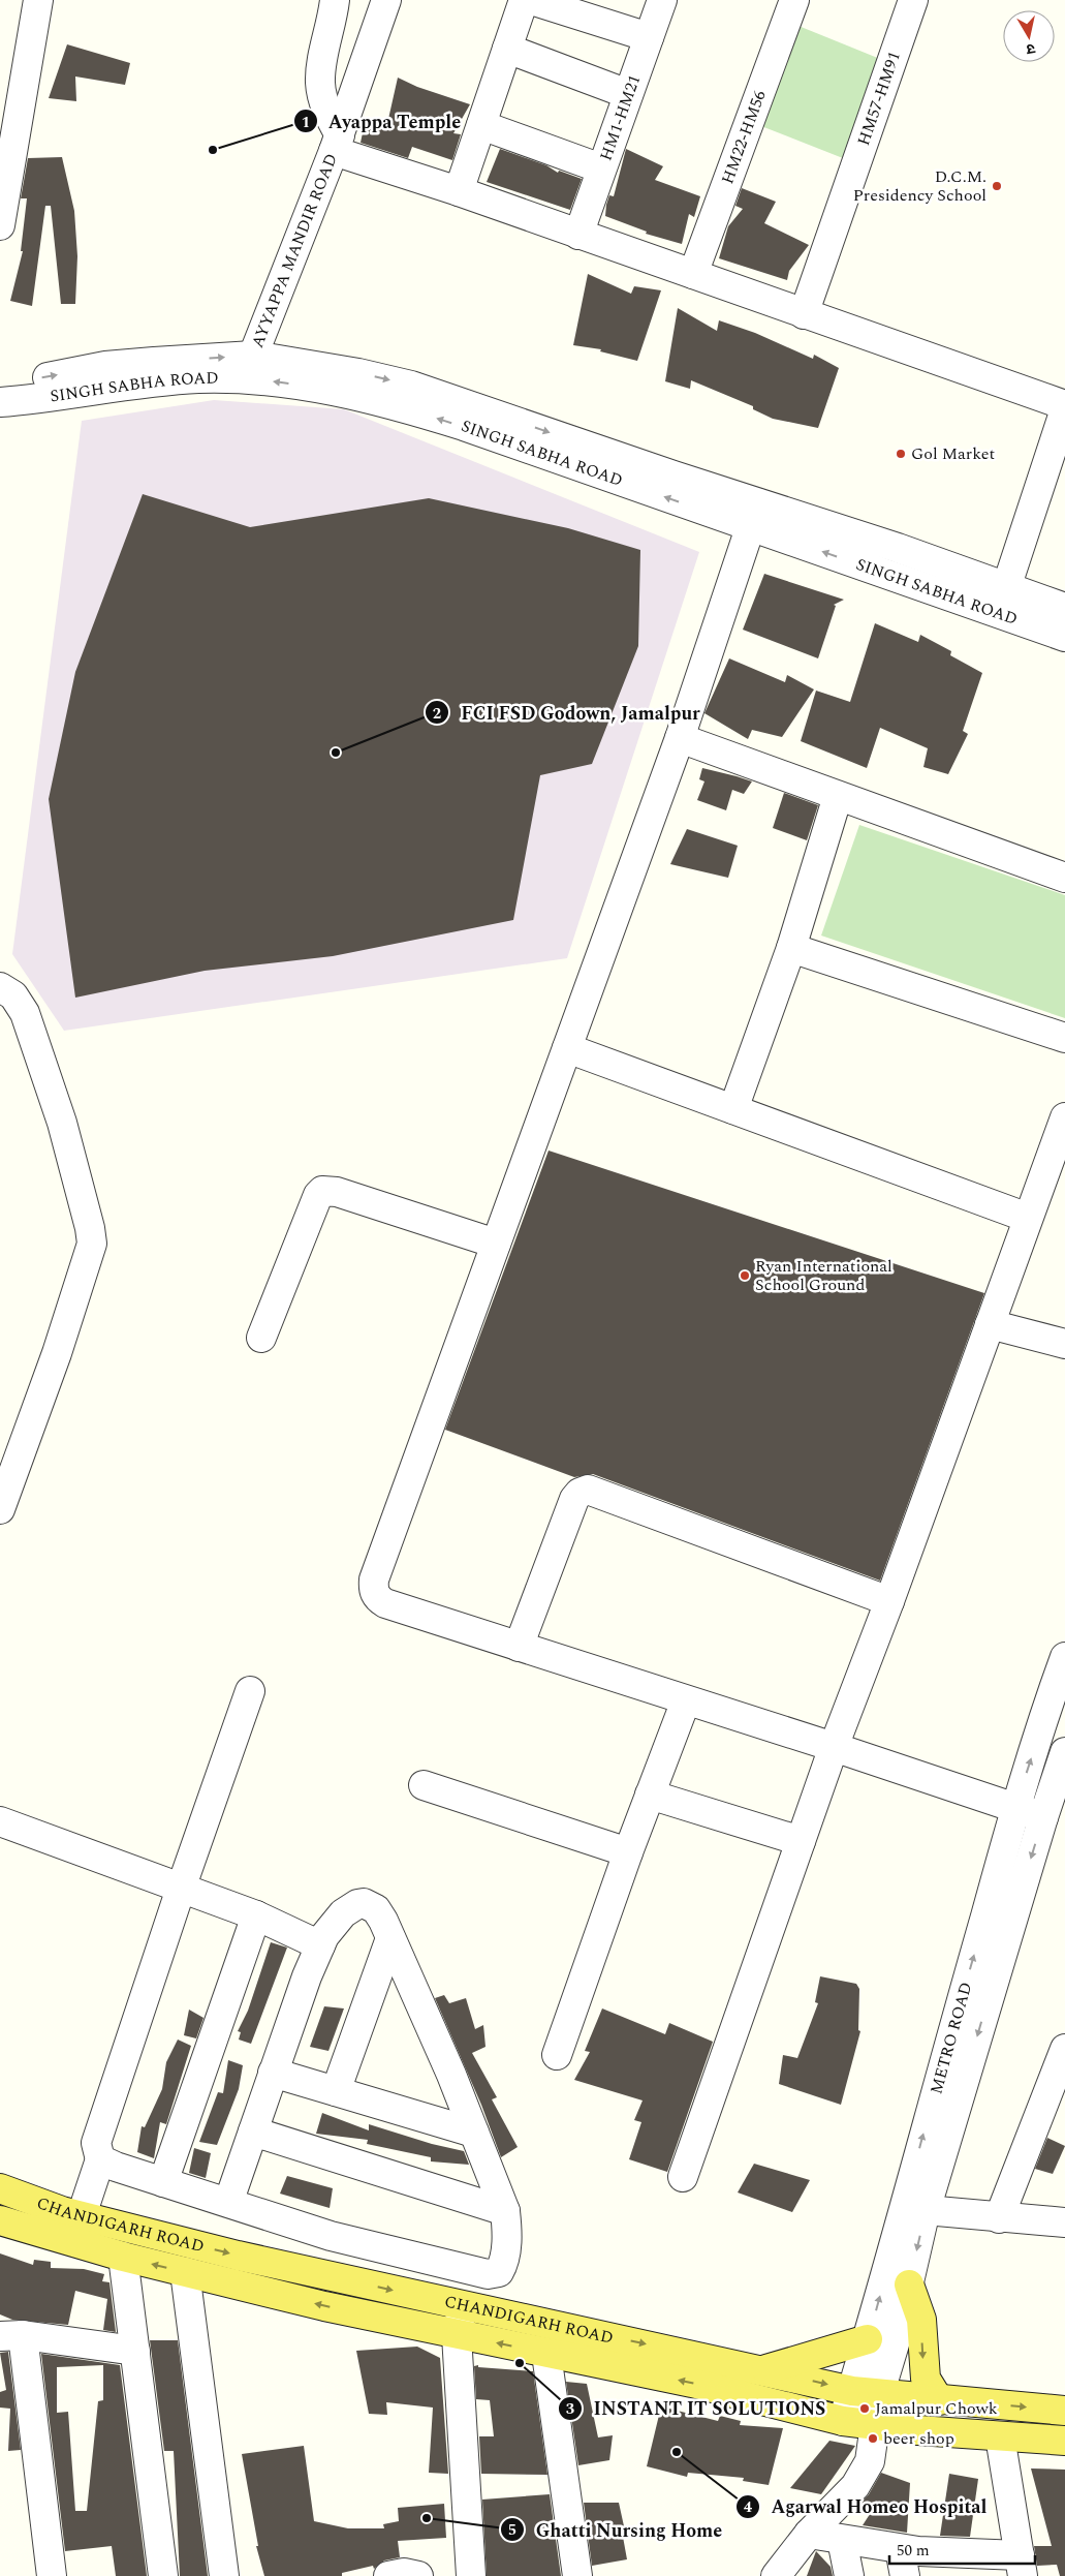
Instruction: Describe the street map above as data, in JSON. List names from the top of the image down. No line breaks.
{"streets":{"main road":["CHANDIGARH ROAD"],"street":["HM57-HM91","HM1-HM21","HM22-HM56","AYYAPPA MANDIR ROAD","SINGH SABHA ROAD","METRO ROAD"]},"crossings":[["AYYAPPA MANDIR ROAD","SINGH SABHA ROAD"],["METRO ROAD","CHANDIGARH ROAD"]],"places":["Ayappa Temple","D.C.M. Presidency School","Gol Market","FCI FSD Godown, Jamalpur","Ryan International School Ground","INSTANT IT SOLUTIONS","Jamalpur Chowk","beer shop","Agarwal Homeo Hospital","Ghatti Nursing Home"],"scale_bar":"50 m","north":"bottom"}
